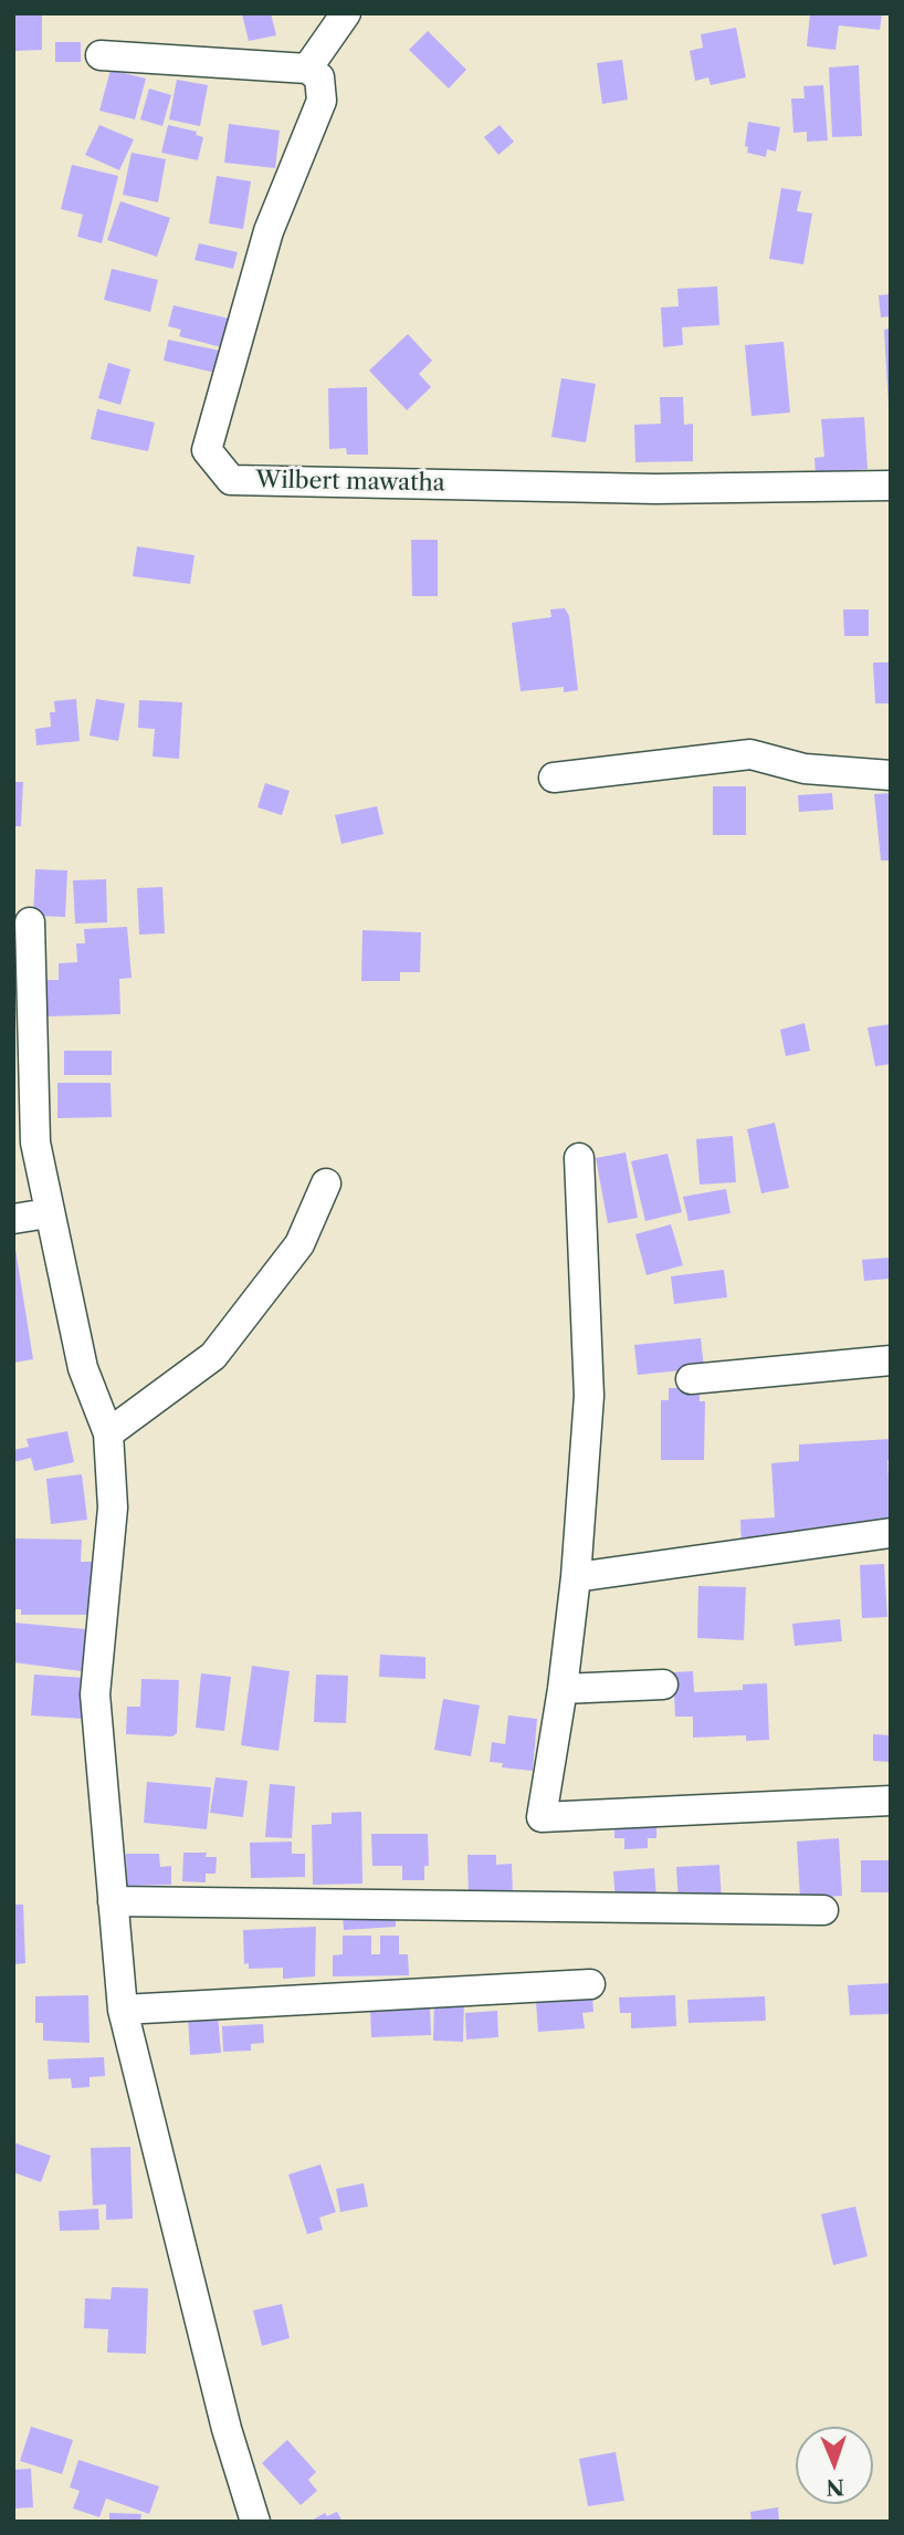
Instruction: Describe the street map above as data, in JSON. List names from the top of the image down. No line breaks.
{"streets":{"street":["Wilbert mawatha"]},"north":"bottom"}
